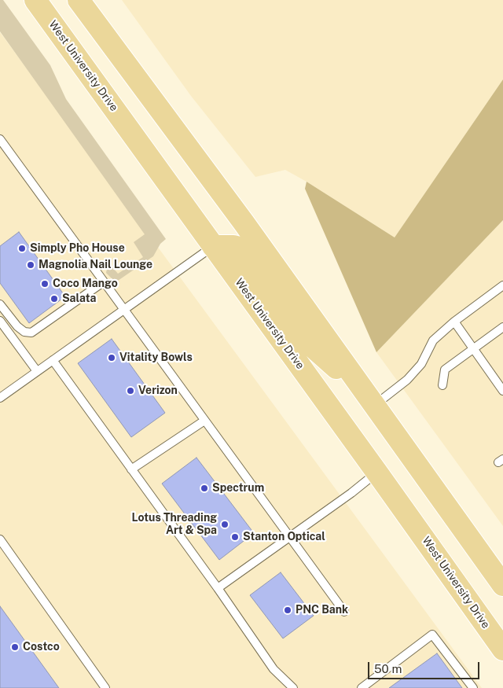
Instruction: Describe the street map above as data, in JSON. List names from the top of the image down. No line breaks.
{"streets":{"highway":["West University Drive"]},"places":["Simply Pho House","Magnolia Nail Lounge","Coco Mango","Salata","Vitality Bowls","Verizon","Spectrum","Lotus Threading Art & Spa","Stanton Optical","PNC Bank","Costco"],"scale_bar":"50 m"}
